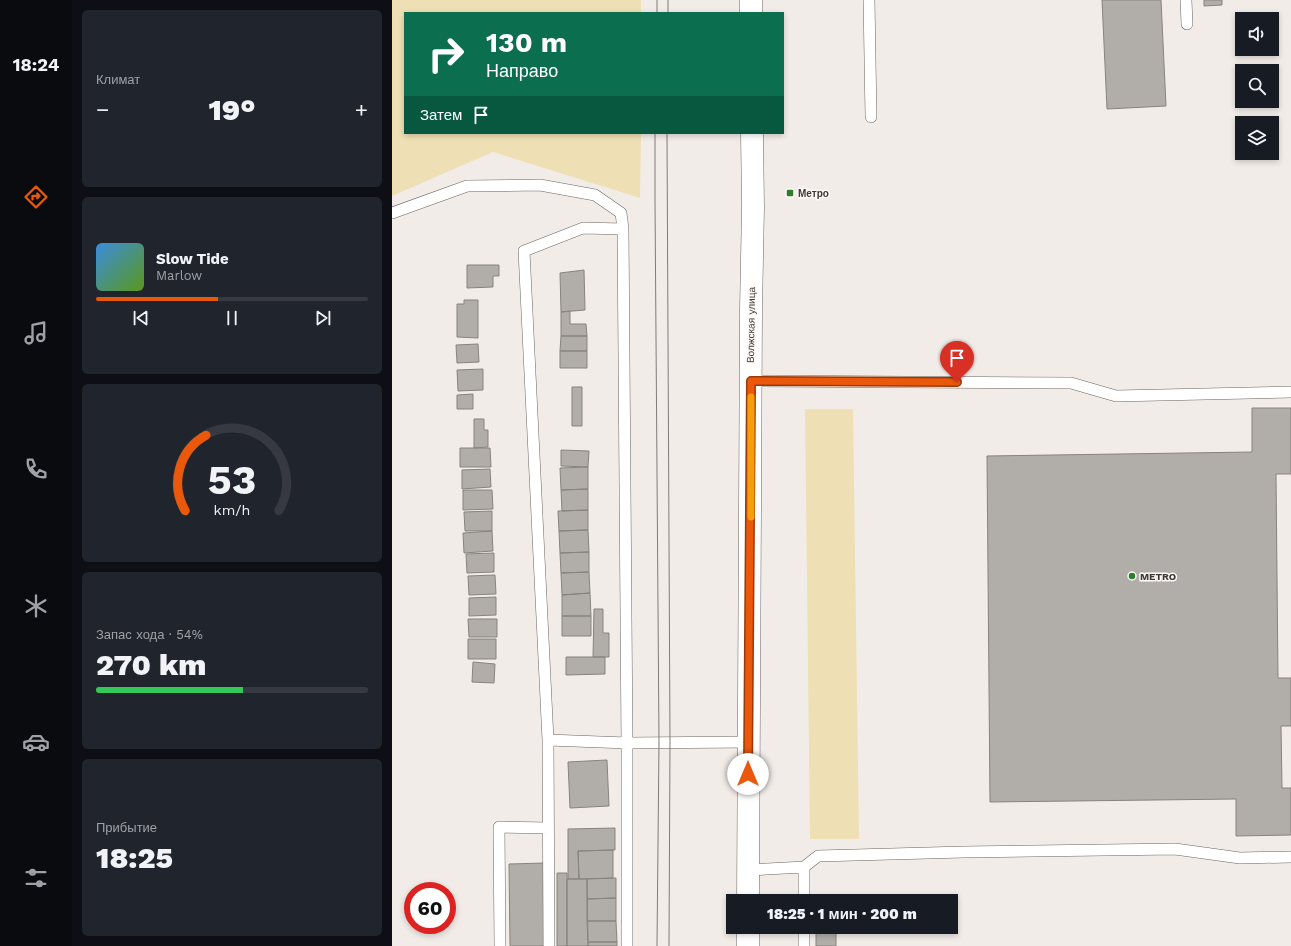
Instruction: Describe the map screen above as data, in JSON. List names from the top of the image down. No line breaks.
{"streets":{"main road":["Волжская улица"]},"places":{"transit":["Метро"],"other":["METRO"]},"page":{"tabs":"18:24","tile":["Климат",["Запас хода · 54%","270 km"],["Прибытие","18:25"]],"turn":["130 m","Направо"],"heat":["−","19°","+"],"then":"Затем","song":["Slow Tide","Marlow"],"limit":"60","trip":"18:25 · 1 мин · 200 m","gauge":["53","km/h"]}}
